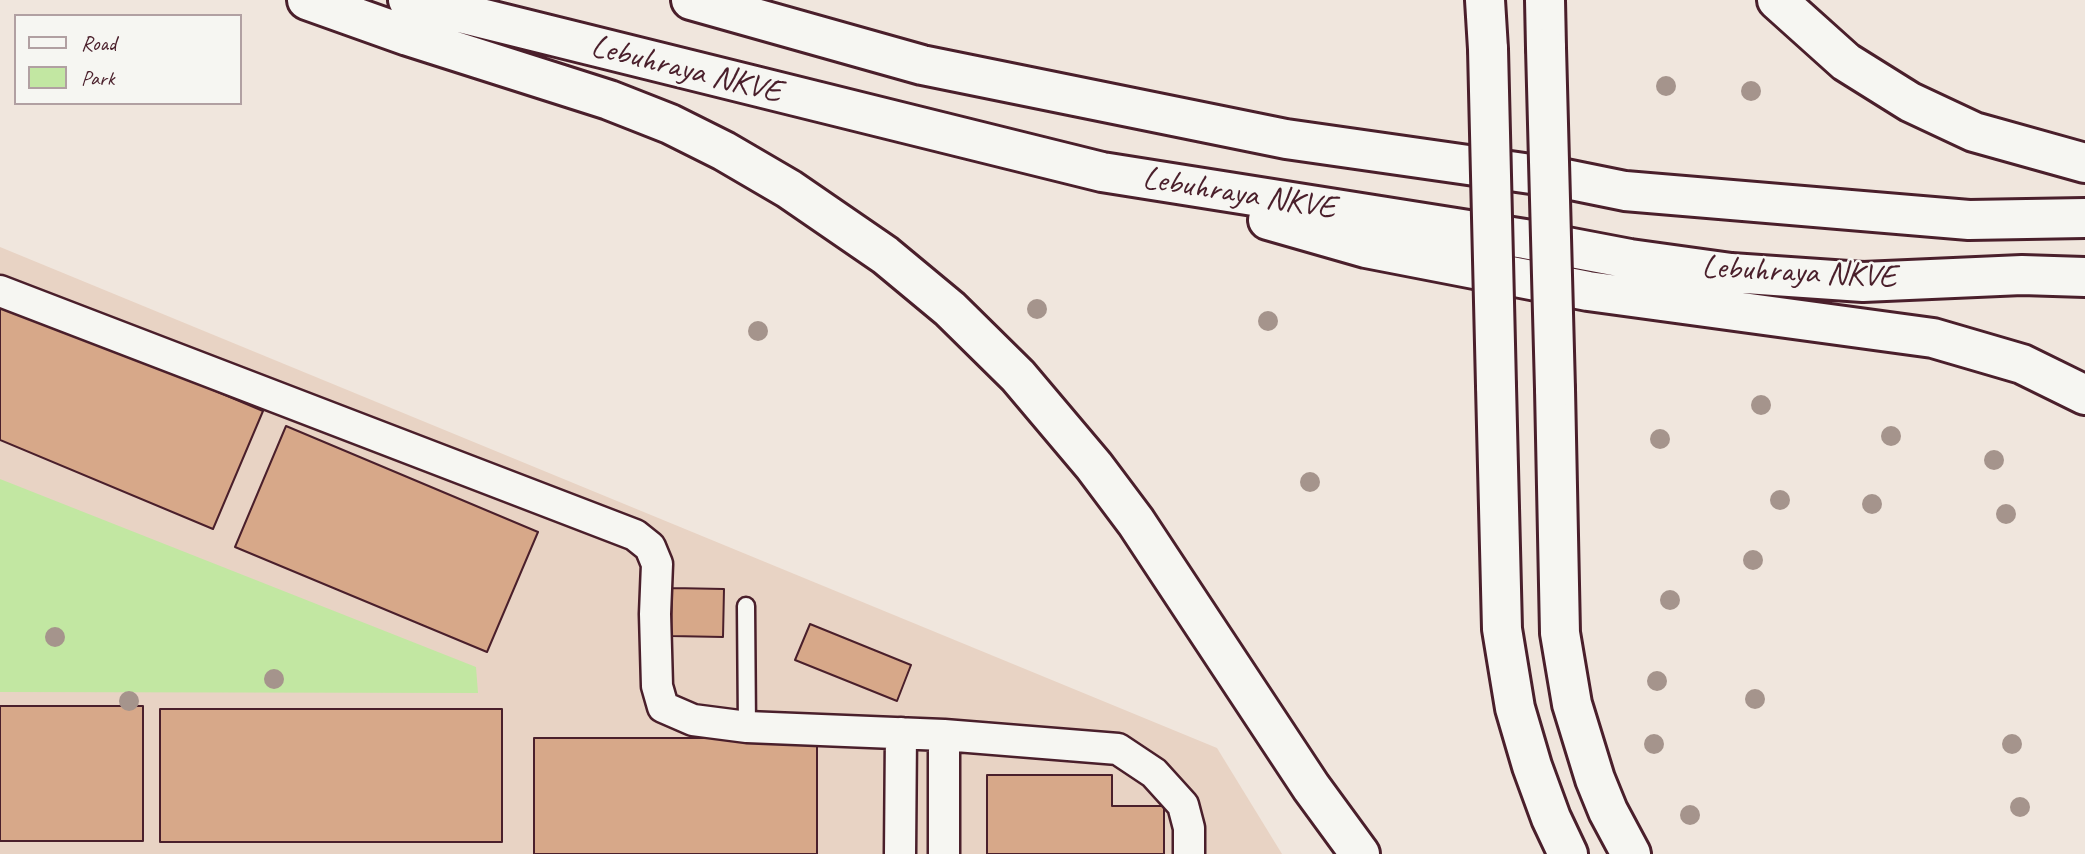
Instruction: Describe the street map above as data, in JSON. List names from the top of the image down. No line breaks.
{"streets":{"highway":["Lebuhraya NKVE"]},"legend":["Road","Park"]}
